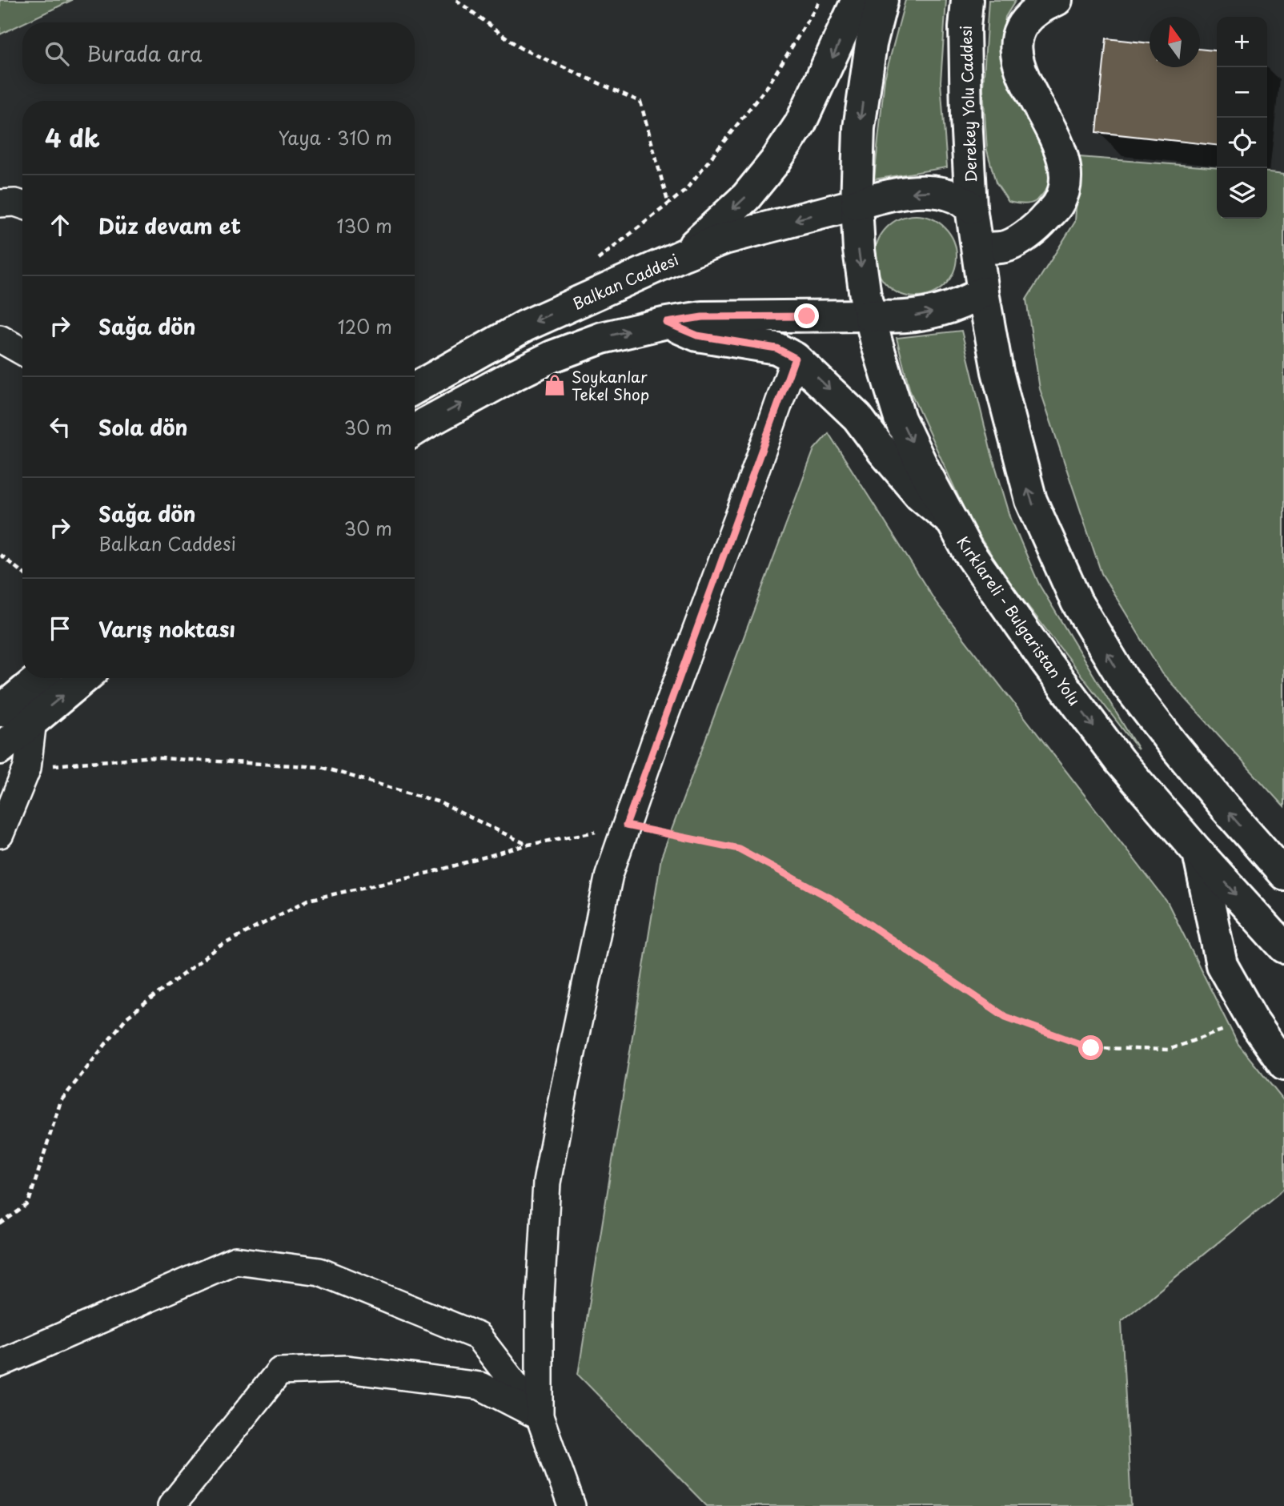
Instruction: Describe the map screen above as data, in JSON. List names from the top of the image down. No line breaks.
{"streets":{"main road":["Derekey Yolu Caddesi","Balkan Caddesi","Kırklareli - Bulgaristan Yolu"]},"crossings":[["Derekey Yolu Caddesi","Balkan Caddesi"],["Derekey Yolu Caddesi","Kırklareli - Bulgaristan Yolu"],["Balkan Caddesi","Kırklareli - Bulgaristan Yolu"]],"places":{"shop":["Soykanlar Tekel Shop"]},"north":"top","page":{"map_buttons":["+","−"],"search":"Burada ara","heading":["4 dk","Yaya · 310 m"],"list":[["Düz devam et","130 m"],["Sağa dön","120 m"],["Sola dön","30 m"],["Sağa dön","Balkan Caddesi","30 m"],"Varış noktası"]}}
